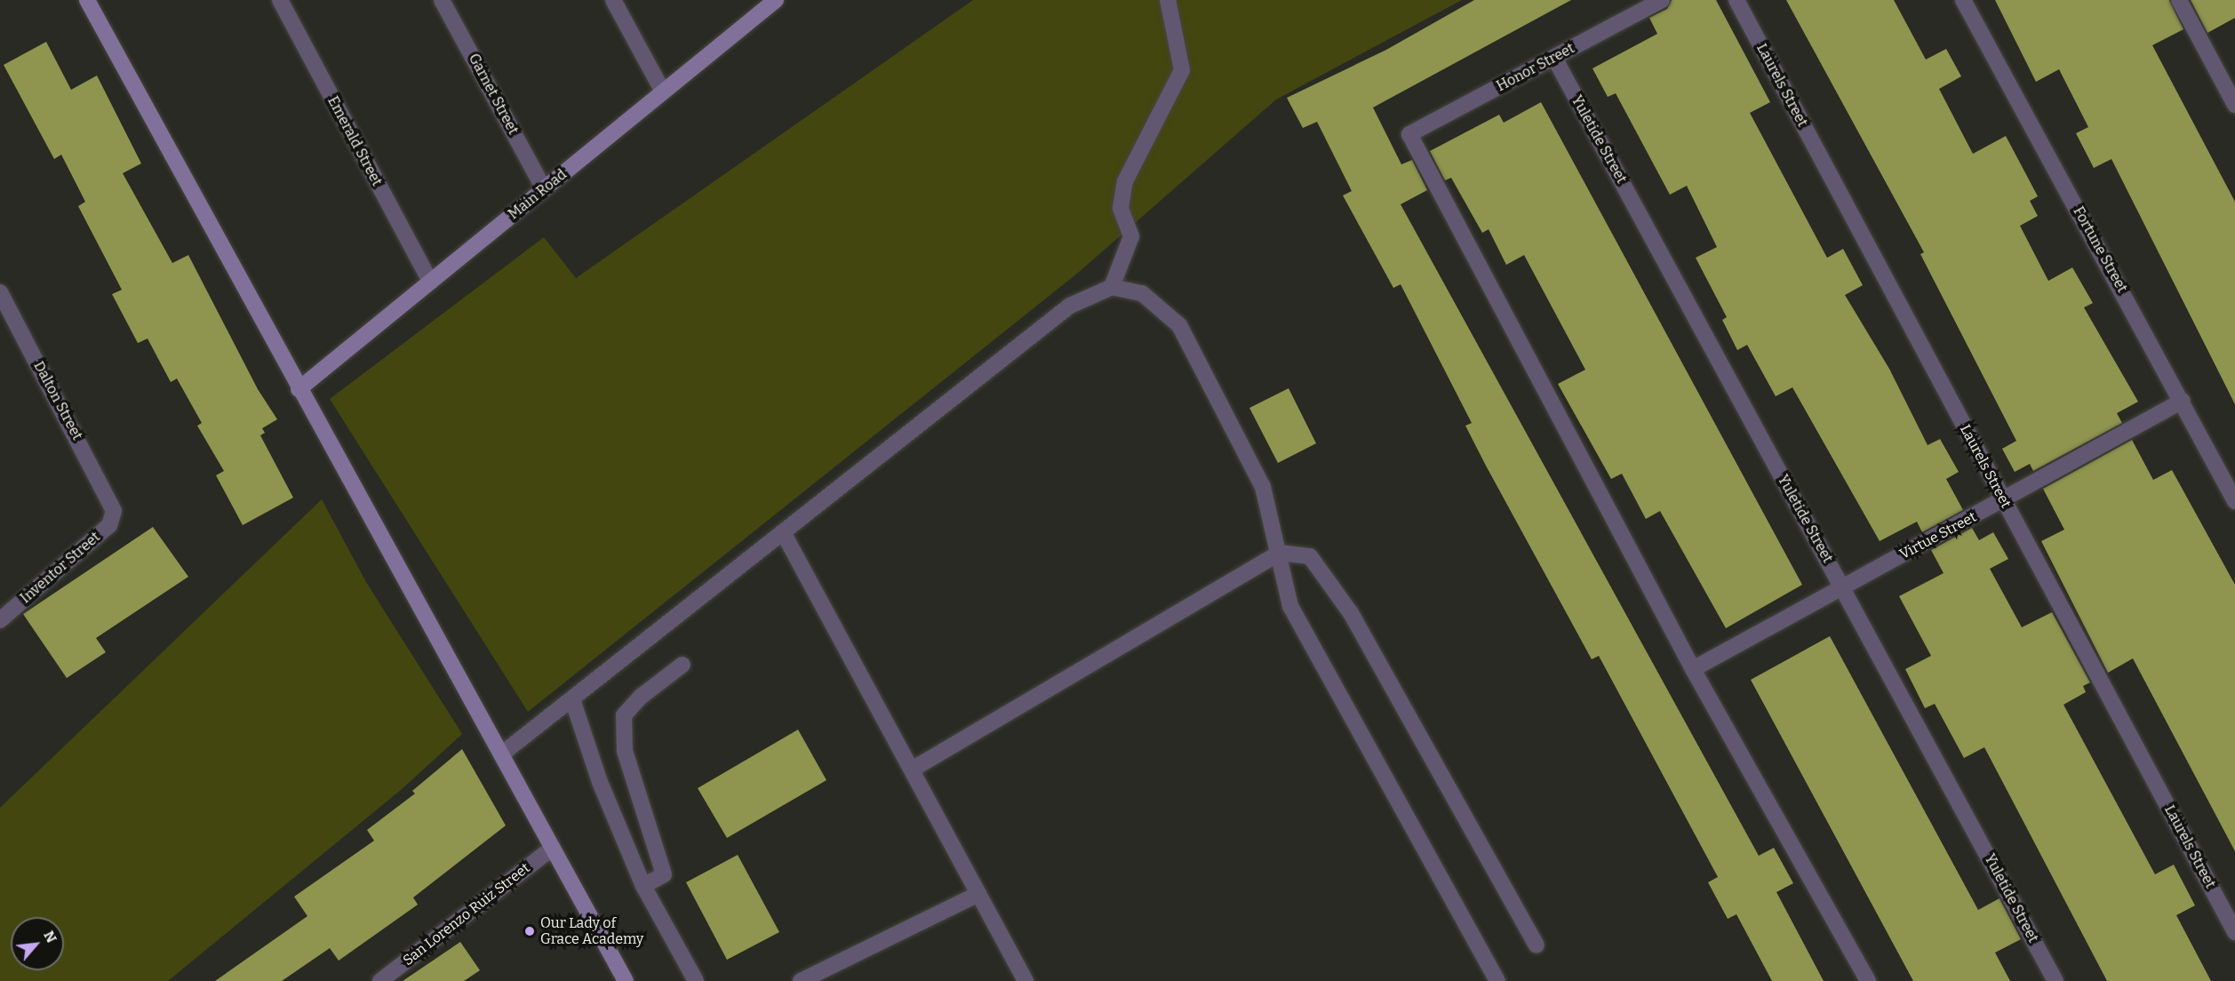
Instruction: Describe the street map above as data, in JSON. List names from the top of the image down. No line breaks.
{"streets":{"street":["Honor Street","Laurels Street","Garnet Street","Yuletide Street","Emerald Street","Main Road","Fortune Street","Dalton Street","Virtue Street","Inventor Street","San Lorenzo Ruiz Street"]},"crossings":[["Honor Street","Yuletide Street"],["Honor Street","Virtue Street"],["Laurels Street","Virtue Street"],["Garnet Street","Main Road"],["Yuletide Street","Virtue Street"],["Emerald Street","Main Road"],["Fortune Street","Virtue Street"],["Dalton Street","Inventor Street"]],"places":["Our Lady of Grace Academy"],"north":"top right"}
